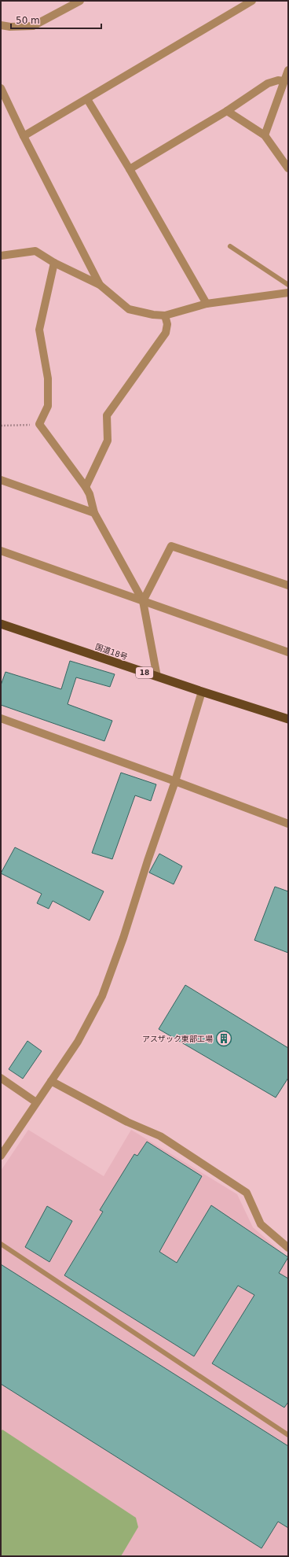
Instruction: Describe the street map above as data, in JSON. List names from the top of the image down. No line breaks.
{"streets":{"highway":["国道18号","18"]},"places":{"building":["アスザック東部工場"]},"scale_bar":"50 m"}
